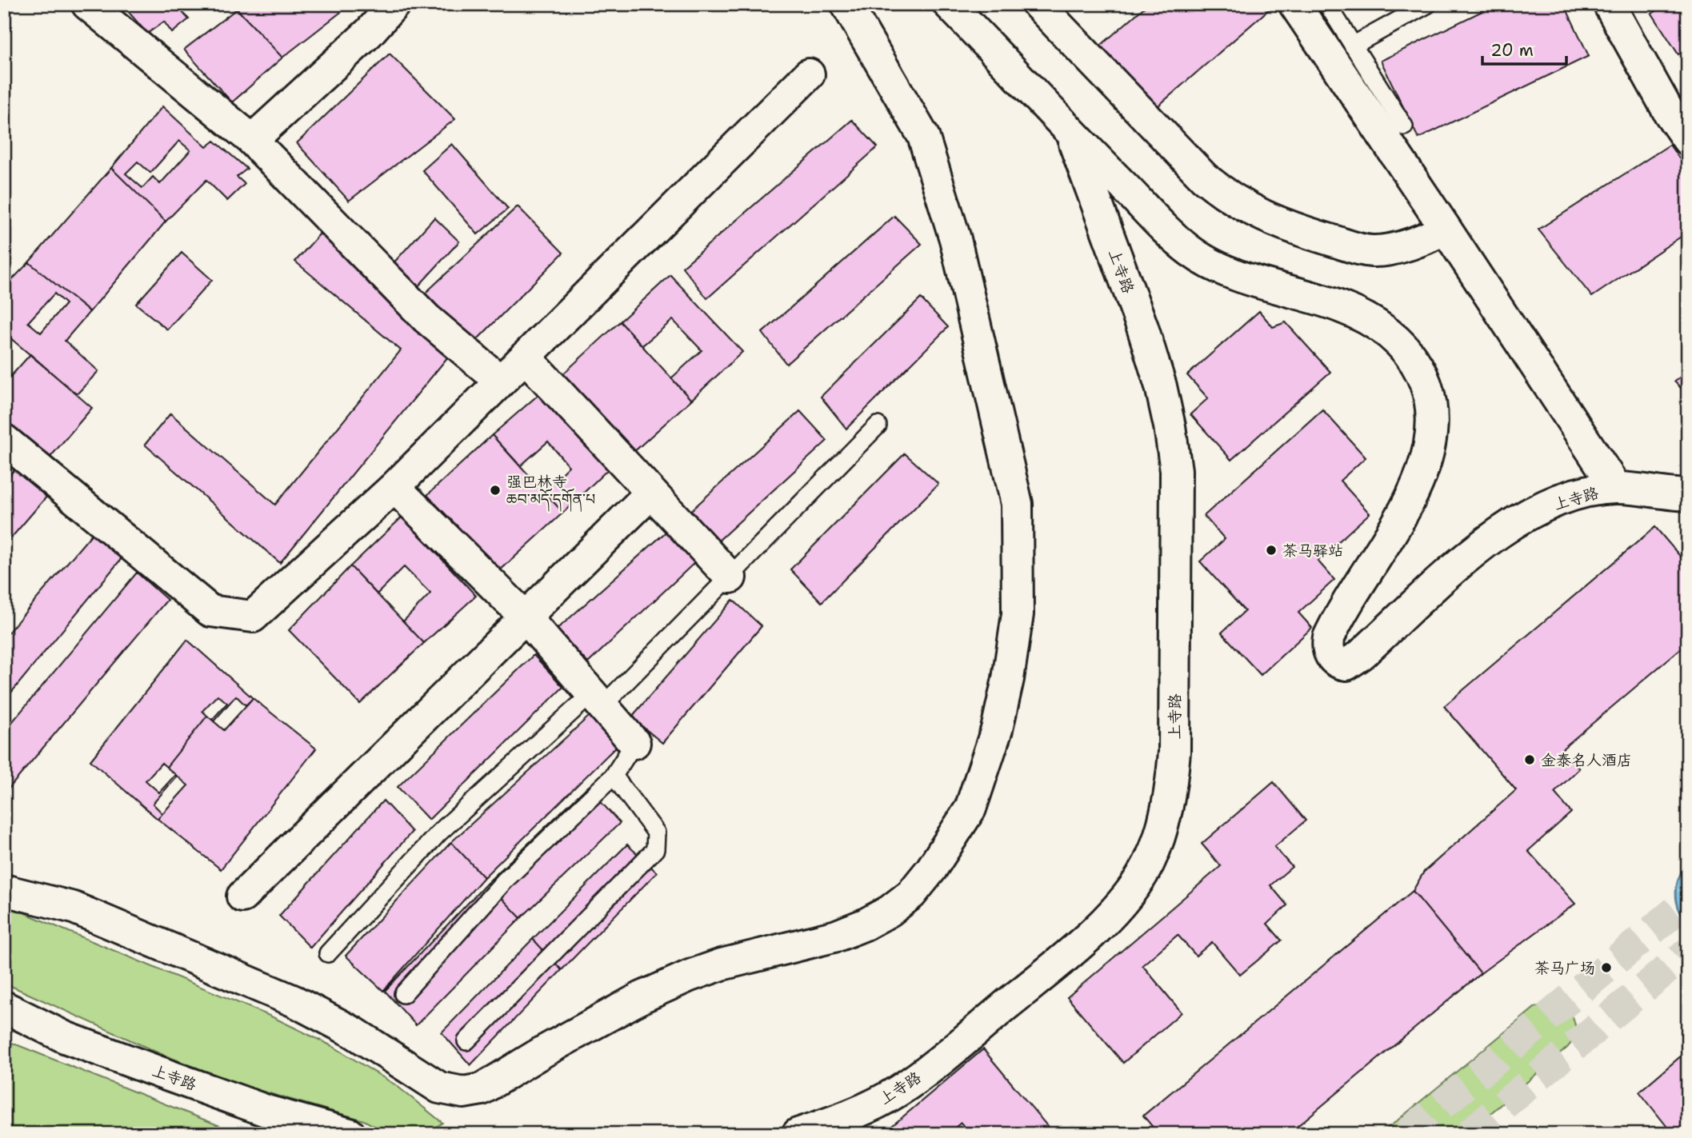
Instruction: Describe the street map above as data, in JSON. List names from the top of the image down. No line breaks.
{"streets":{"street":["上寺路"]},"places":["强巴林寺 ཆབ་མདོ་དགོན་པ","茶马驿站","金泰名人酒店","茶马广场"],"scale_bar":"20 m"}
